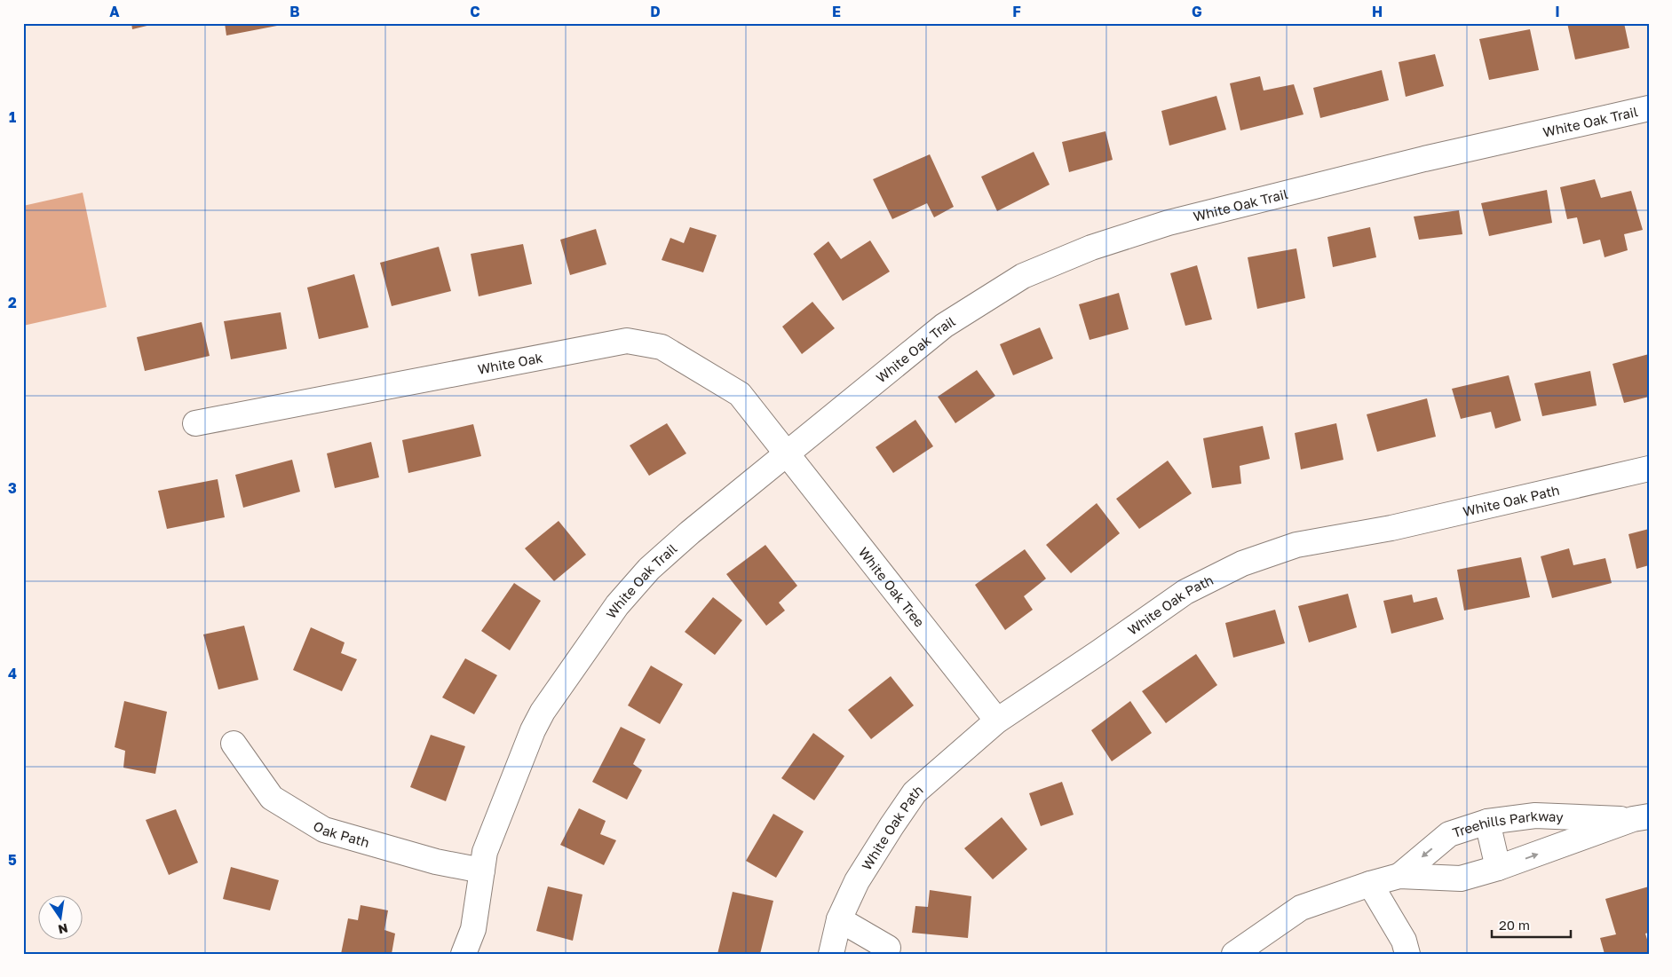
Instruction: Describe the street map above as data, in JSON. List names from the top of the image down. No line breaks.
{"streets":{"street":["White Oak Trail","White Oak","White Oak Path","White Oak Tree","Treehills Parkway","Oak Path"]},"crossings":[["White Oak Trail","White Oak"],["White Oak Trail","White Oak Tree"],["White Oak Trail","Oak Path"],["White Oak","White Oak Tree"],["White Oak Path","White Oak Tree"]],"scale_bar":"20 m","north":"bottom","grid":{"columns":["A","B","C","D","E","F","G","H","I"],"rows":["1","2","3","4","5"]}}
